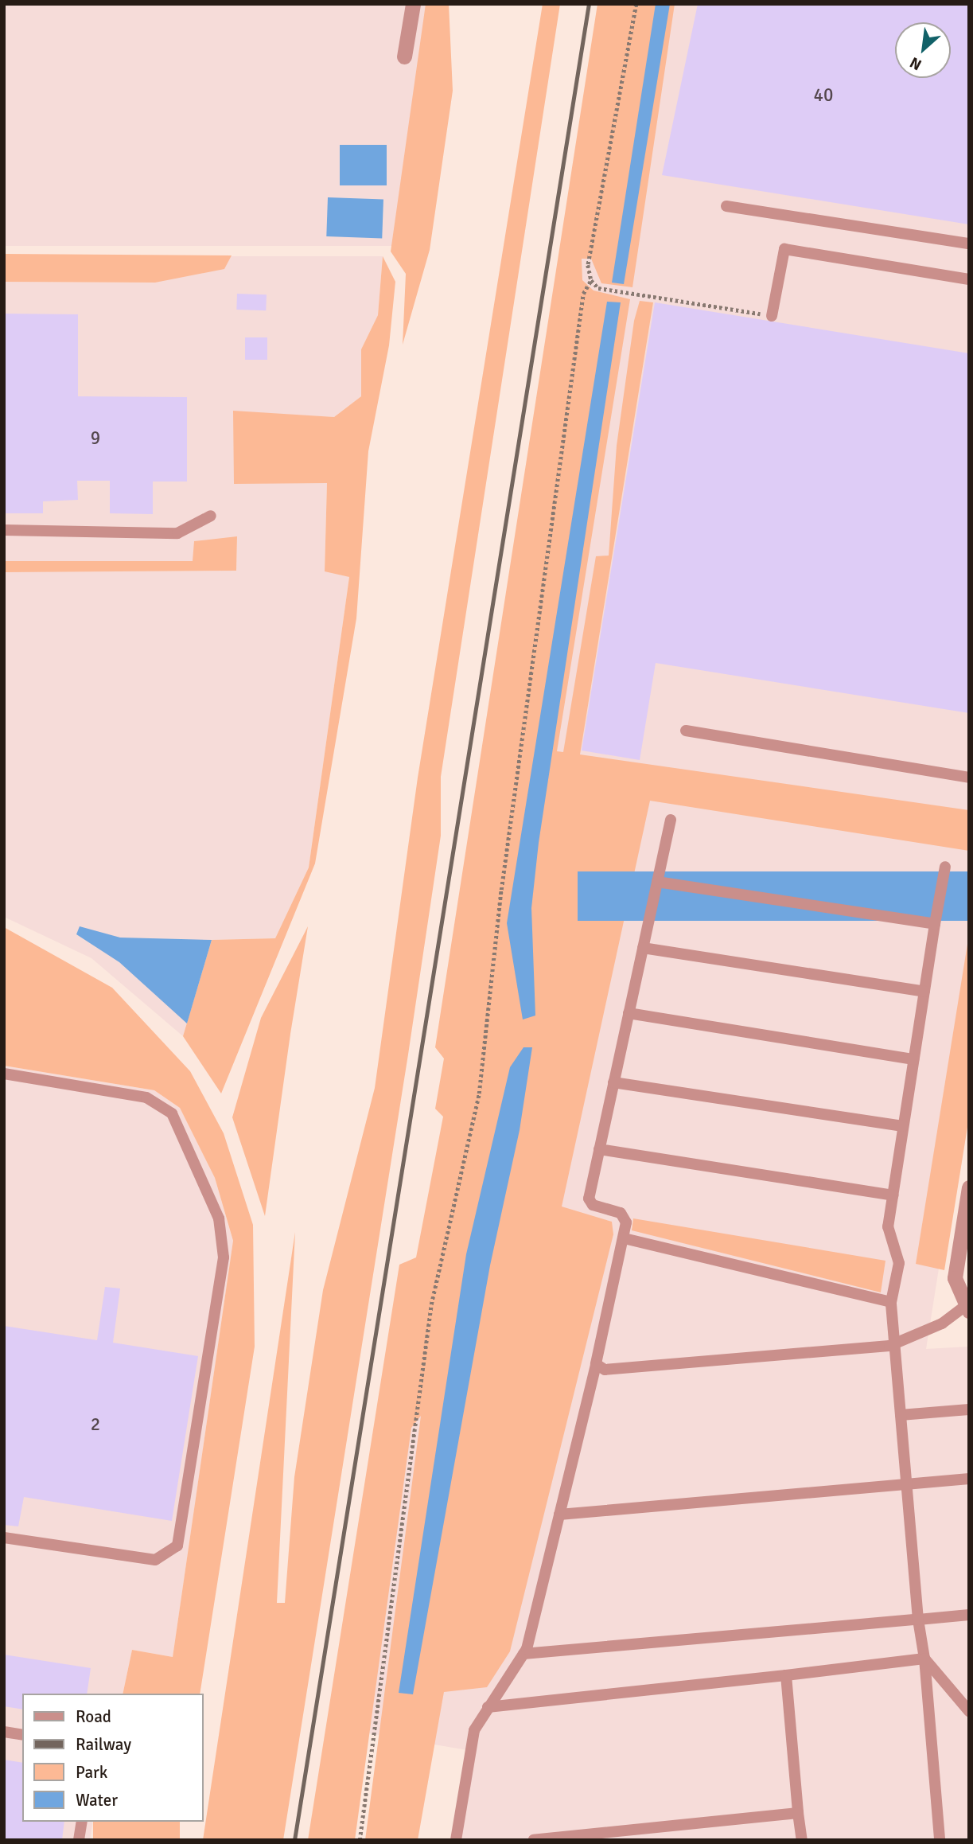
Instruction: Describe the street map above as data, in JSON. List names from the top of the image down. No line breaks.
{"house_numbers":["40","9","2"],"legend":["Road","Railway","Park","Water"],"north":"bottom left"}
